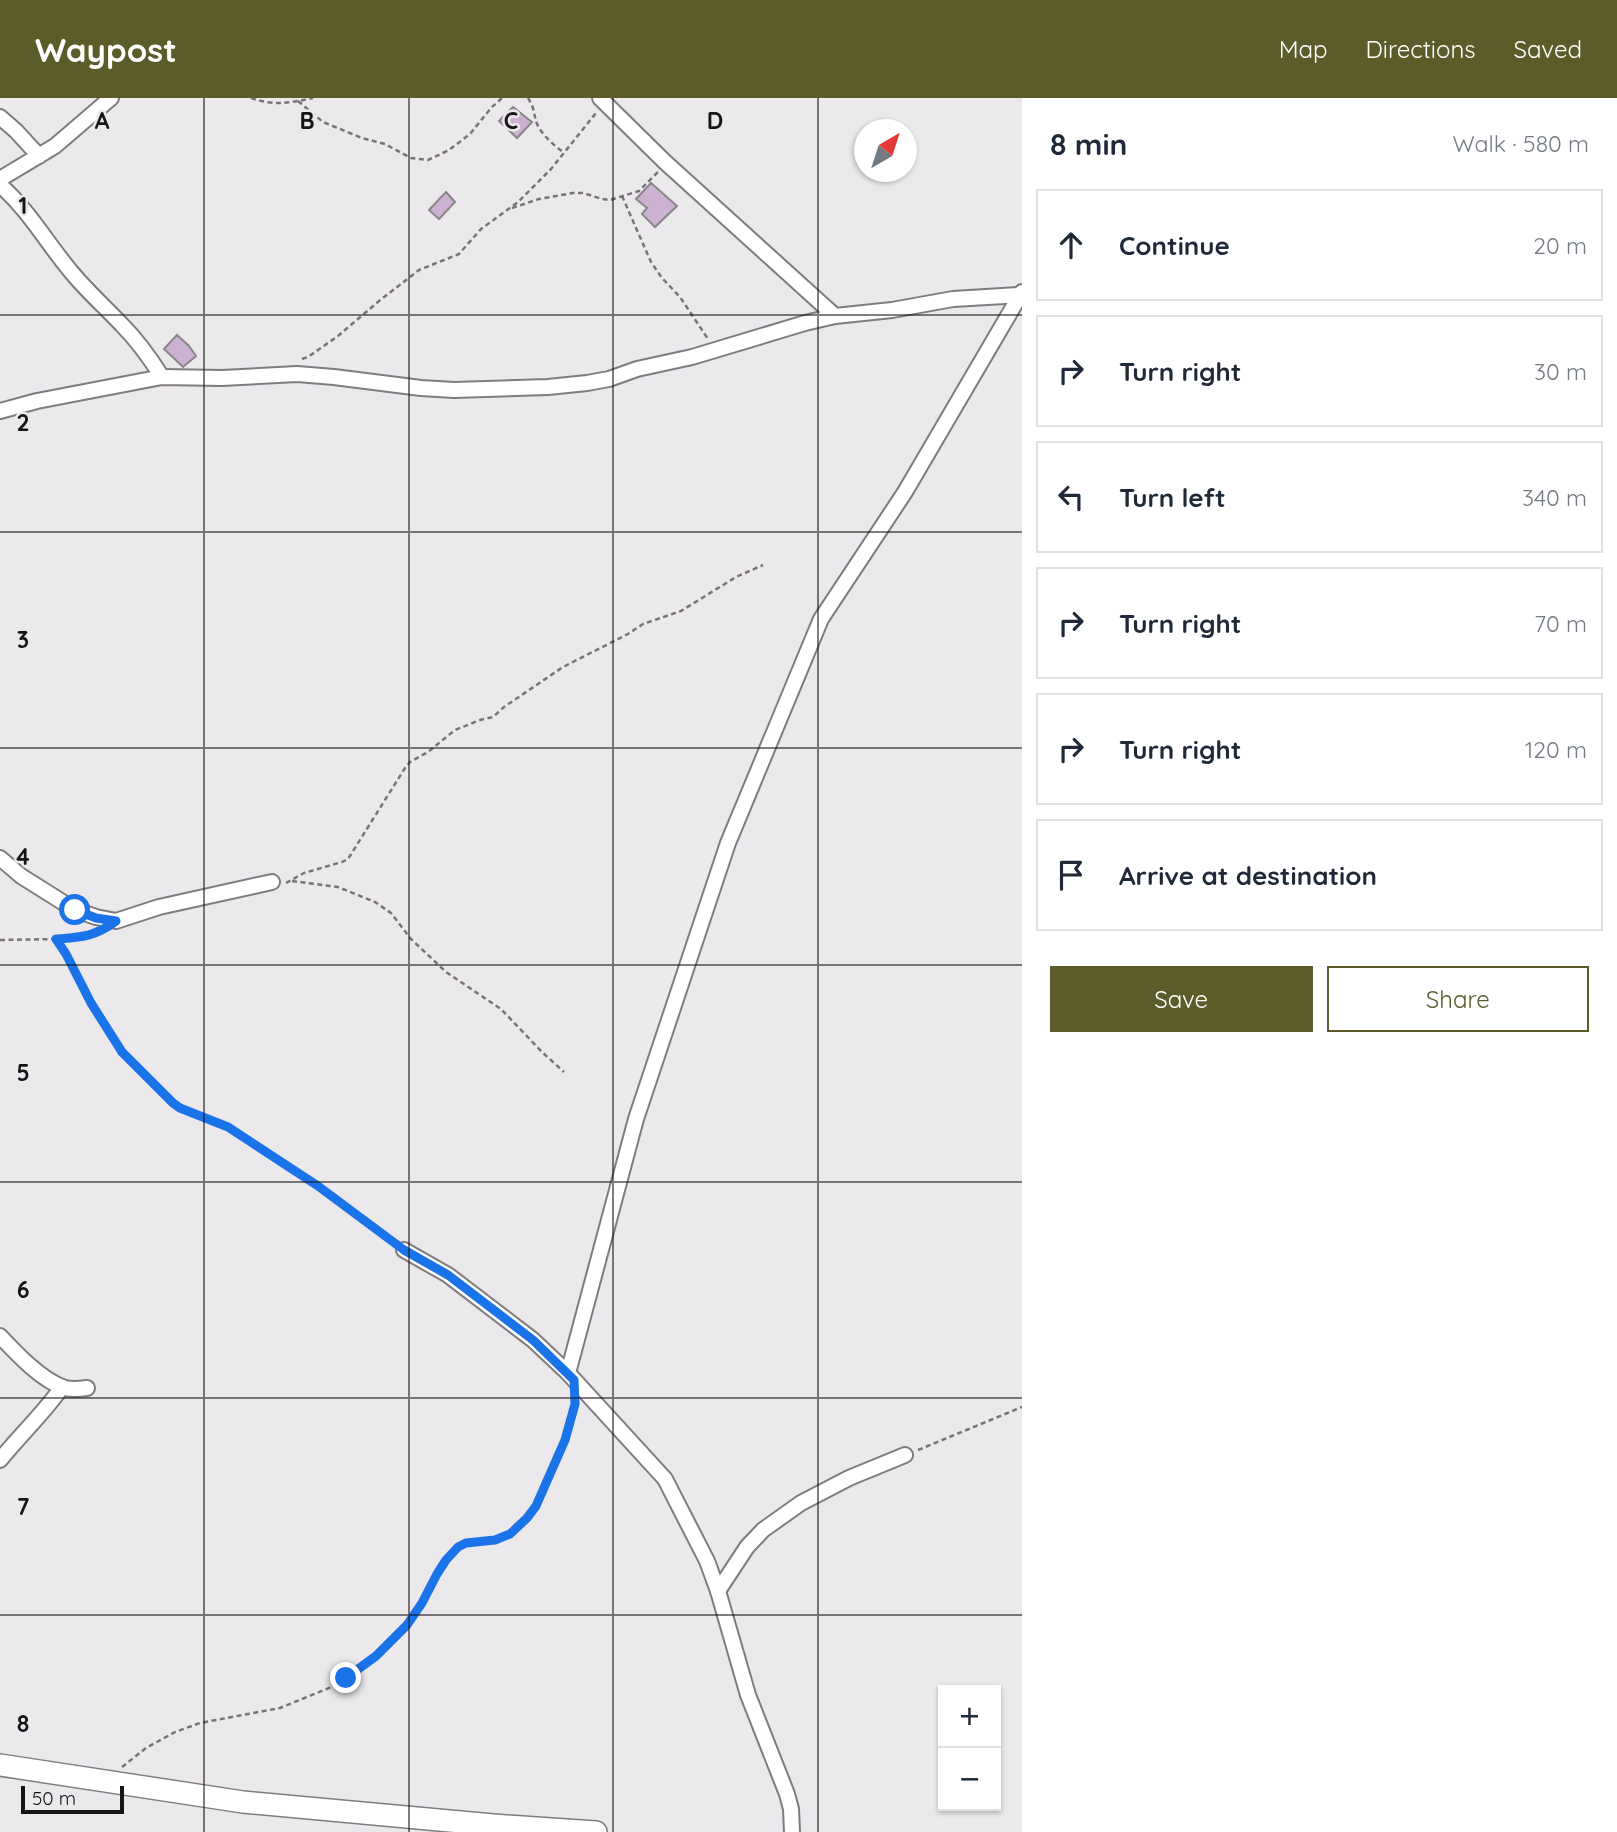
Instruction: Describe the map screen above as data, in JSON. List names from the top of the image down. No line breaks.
{"scale_bar":"50 m","north":"top right","page":{"header":"Waypost","nav":["Map","Directions","Saved"],"heading":["8 min","Walk · 580 m"],"list":[["Continue","20 m"],["Turn right","30 m"],["Turn left","340 m"],["Turn right","70 m"],["Turn right","120 m"],"Arrive at destination"],"buttons":["Save","Share"],"map_buttons":["+","−"],"scale":"50 m"},"grid":{"columns":["A","B","C","D"],"rows":["1","2","3","4","5","6","7","8"]}}
